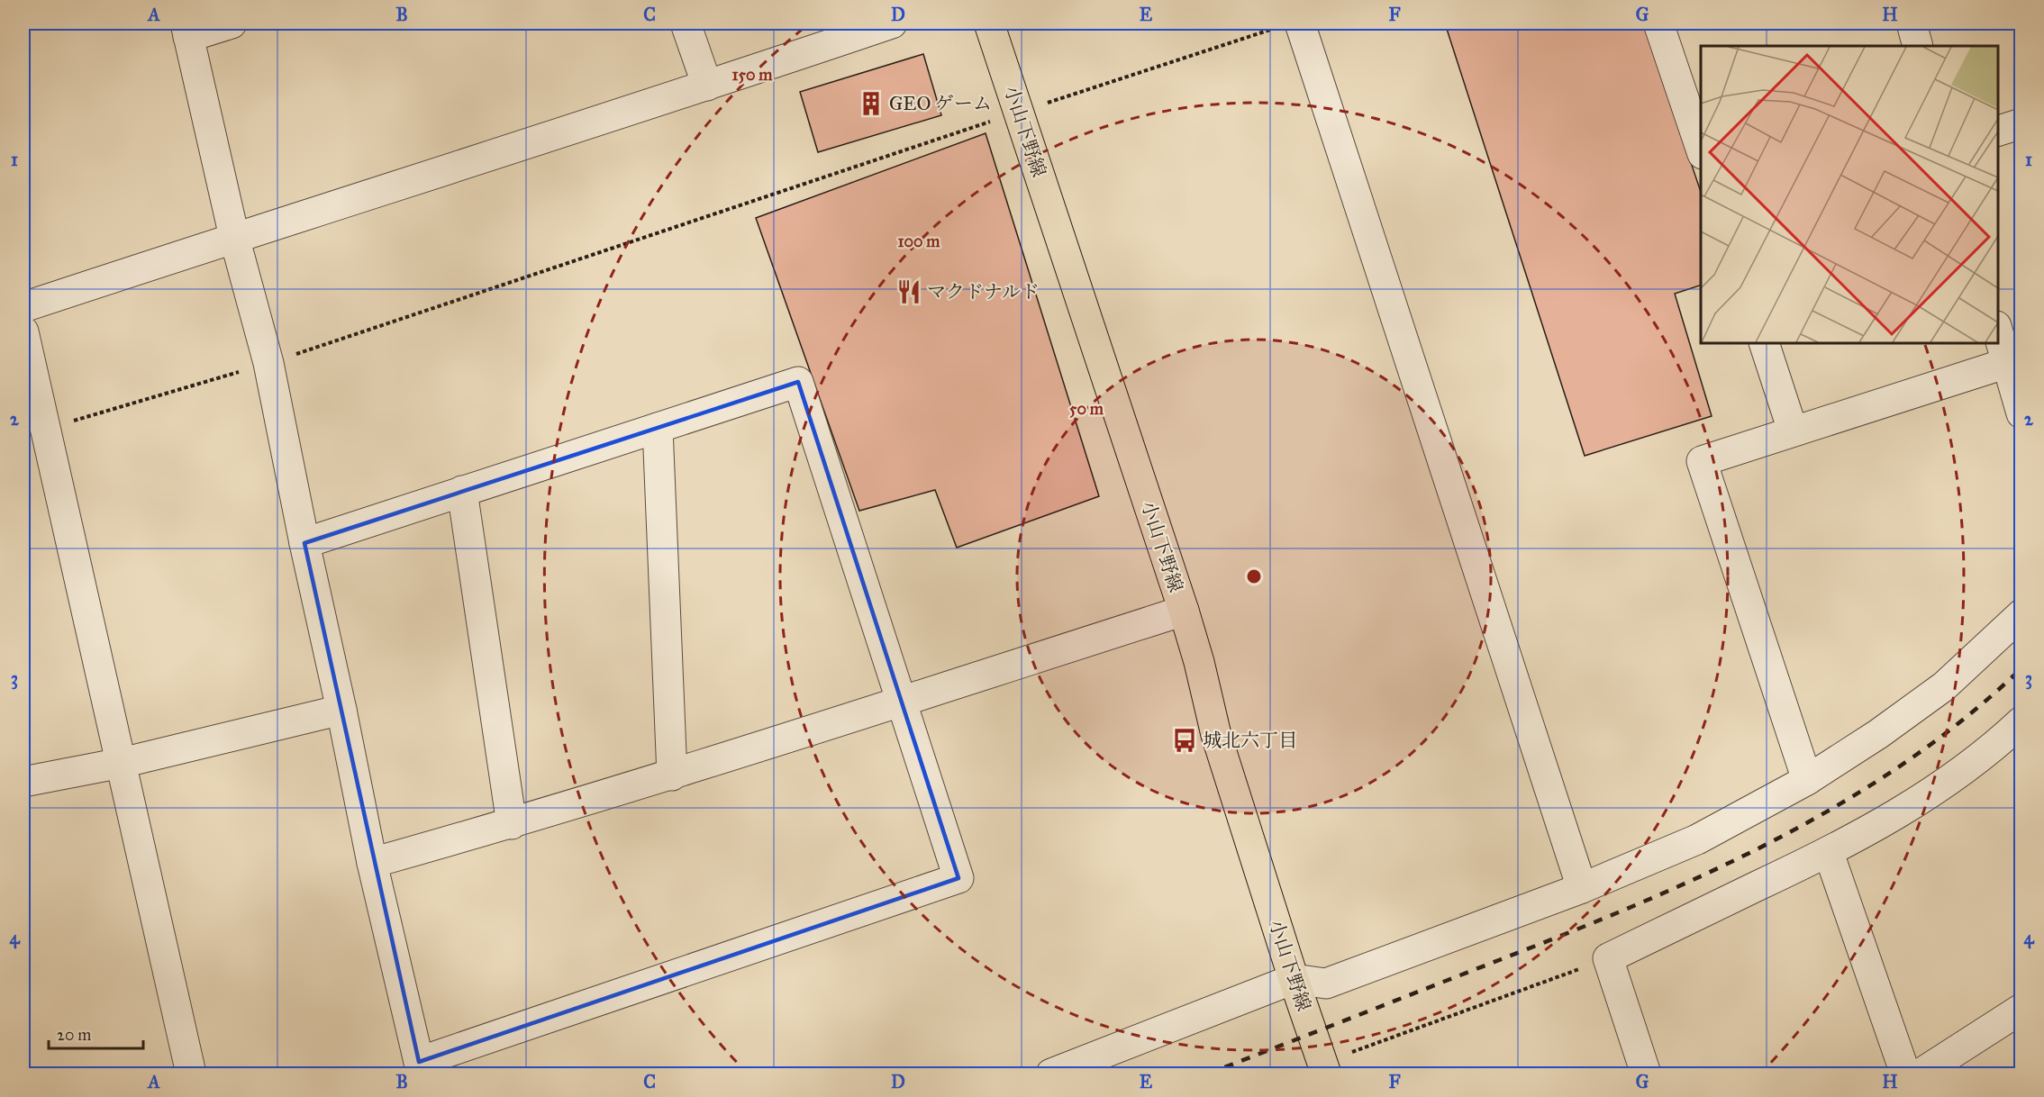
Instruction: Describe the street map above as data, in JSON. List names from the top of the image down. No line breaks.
{"streets":{"main road":["小山下野線"]},"places":{"building":["GEO ゲーム"],"restaurant":["マクドナルド"],"bus stop":["城北六丁目"]},"scale_bar":"20 m","grid":{"columns":["A","B","C","D","E","F","G","H"],"rows":["1","2","3","4"]},"rings":["150 m","100 m","50 m"]}
